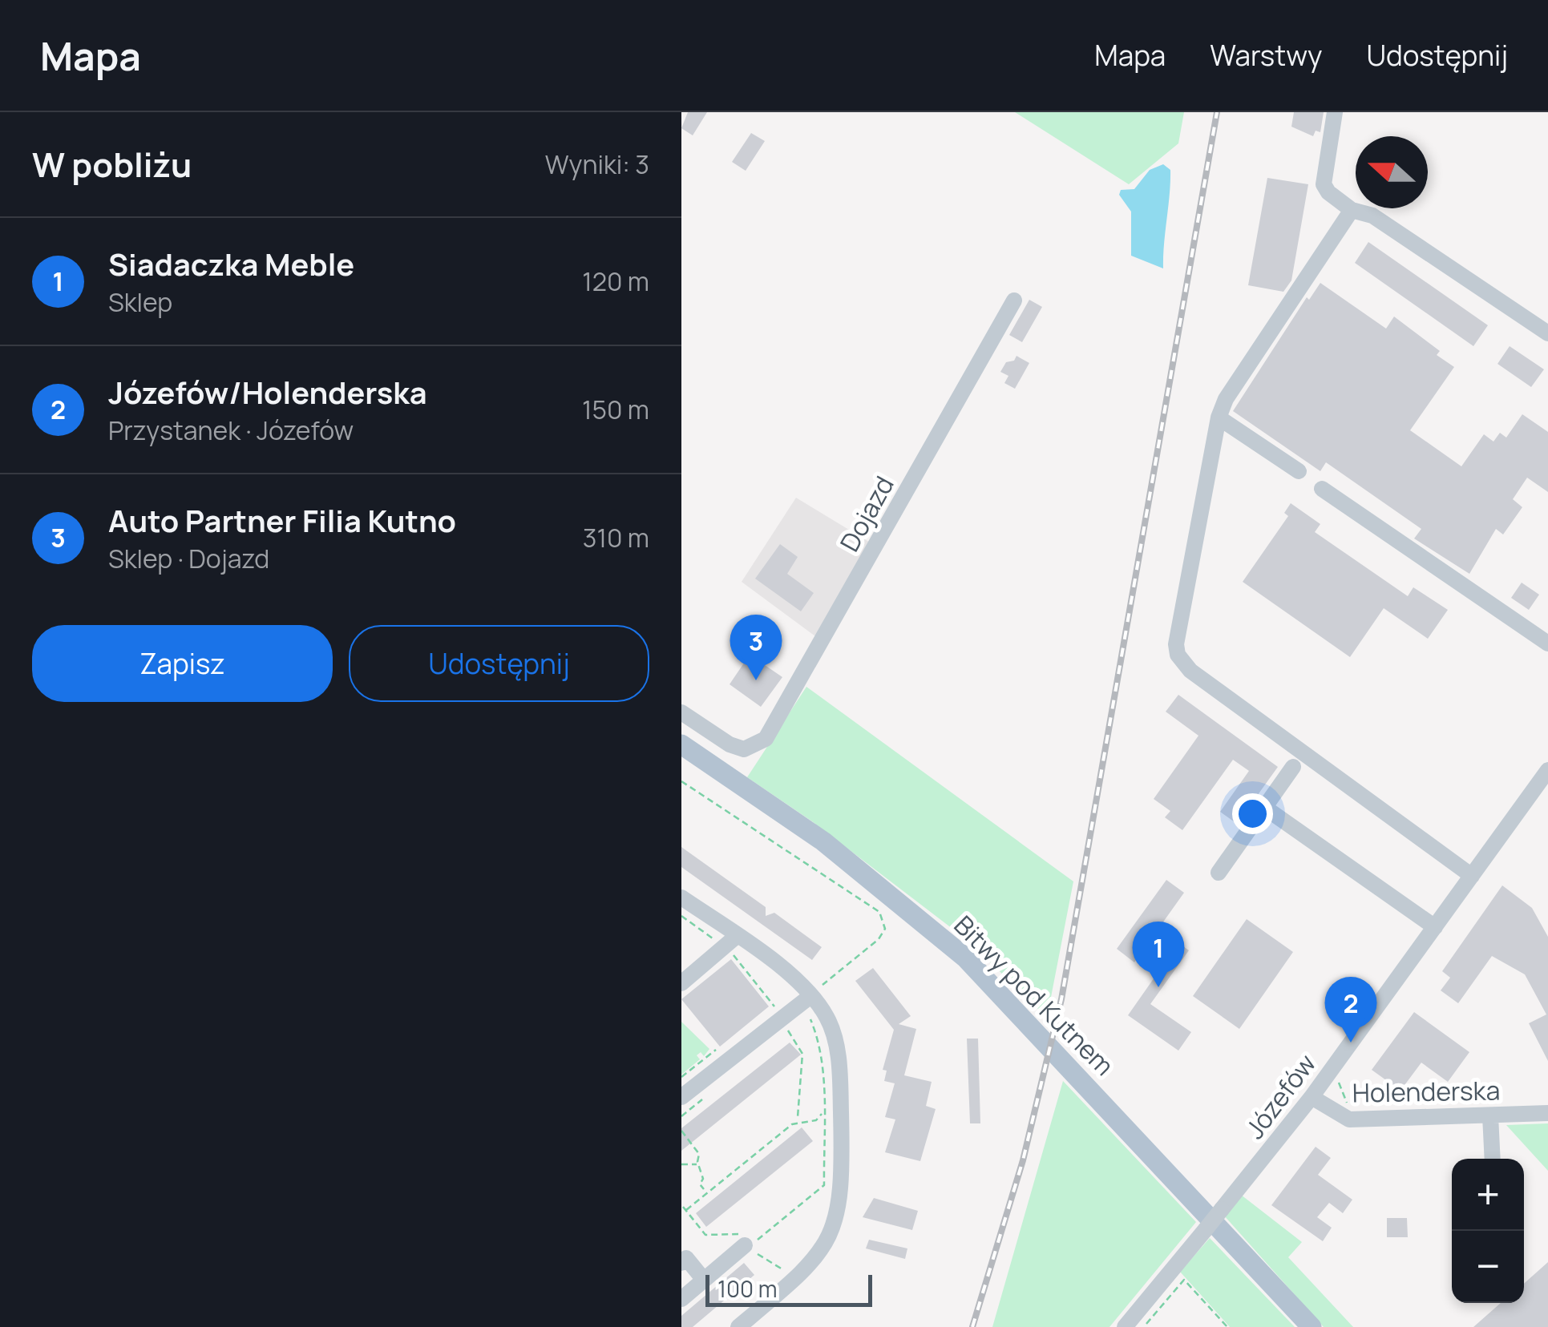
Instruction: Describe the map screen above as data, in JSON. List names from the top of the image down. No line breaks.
{"streets":{"main road":["Bitwy pod Kutnem"],"street":["Dojazd","Holenderska","Józefów"]},"crossings":[["Holenderska","Józefów"]],"scale_bar":"100 m","north":"left","page":{"header":"Mapa","nav":["Mapa","Warstwy","Udostępnij"],"heading":["W pobliżu","Wyniki: 3"],"list":[{"mark":"1","name":"Siadaczka Meble","note":"Sklep","value":"120 m"},{"mark":"2","name":"Józefów/Holenderska","note":"Przystanek · Józefów","value":"150 m"},{"mark":"3","name":"Auto Partner Filia Kutno","note":"Sklep · Dojazd","value":"310 m"}],"buttons":["Zapisz","Udostępnij"],"pins":["3","1","2"],"map_buttons":["+","−"],"scale":"100 m"}}
